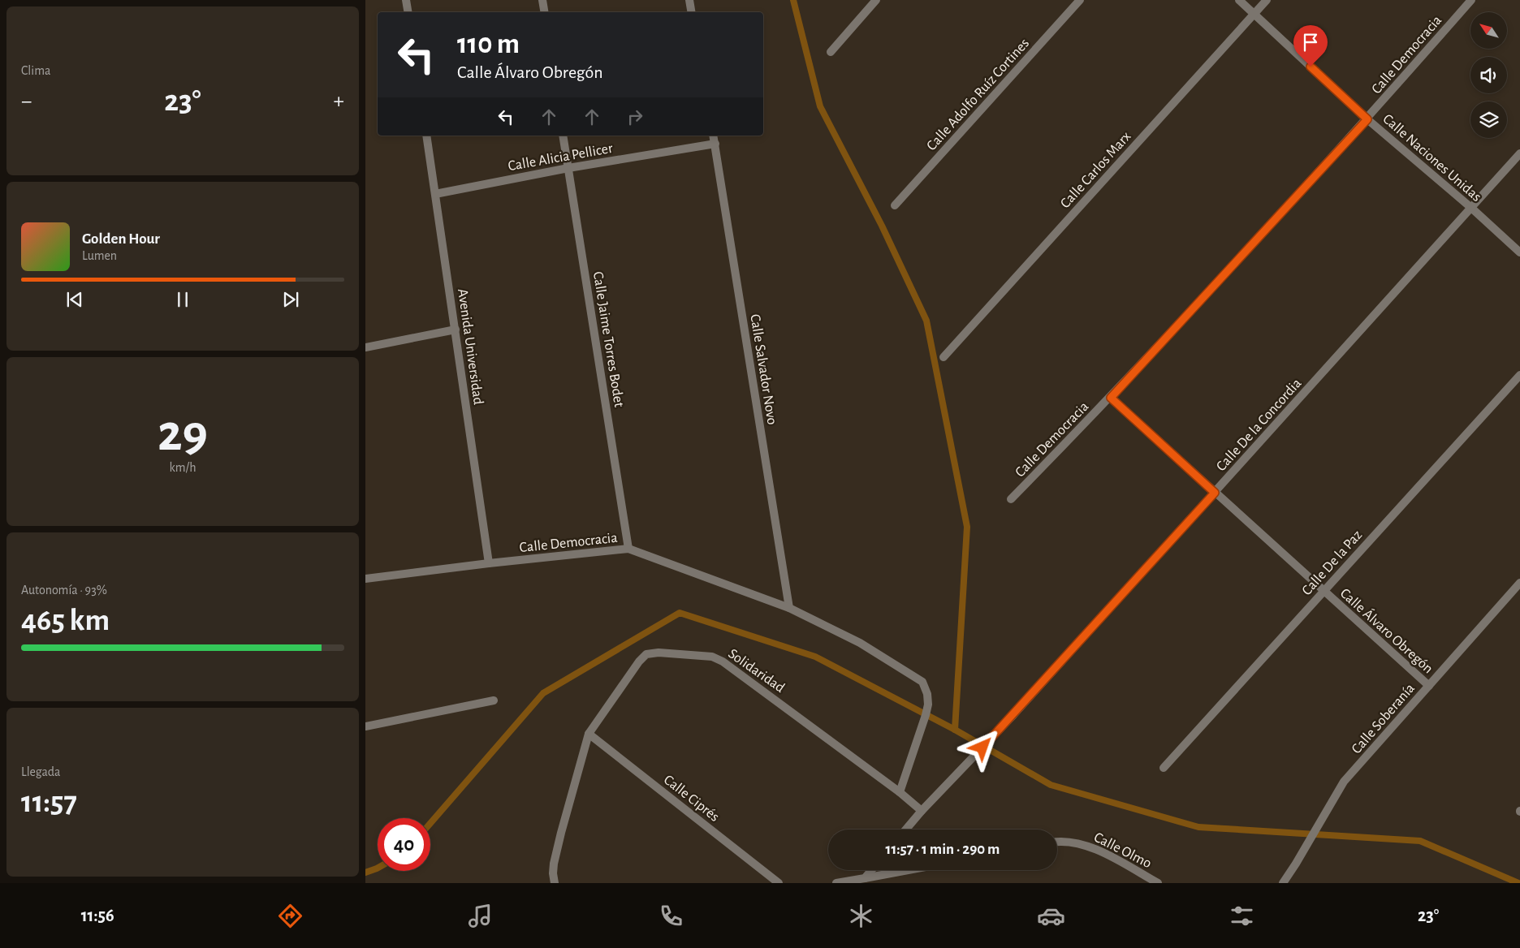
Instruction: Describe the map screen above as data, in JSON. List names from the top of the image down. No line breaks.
{"streets":{"street":["Calle Democracia","Calle Adolfo Ruíz Cortines","Calle Alicia Pellicer","Calle Naciones Unidas","Calle Carlos Marx","Calle Jaime Torres Bodet","Avenida Universidad","Calle Salvador Novo","Calle De la Concordia","Calle De la Paz","Calle Álvaro Obregón","Solidaridad","Calle Soberanía","Calle Ciprés","Calle Olmo"]},"crossings":[["Calle Democracia","Calle Naciones Unidas"],["Calle Democracia","Calle Jaime Torres Bodet"],["Calle Democracia","Avenida Universidad"],["Calle Democracia","Calle Salvador Novo"],["Calle Democracia","Calle Álvaro Obregón"],["Calle Alicia Pellicer","Calle Jaime Torres Bodet"],["Calle Alicia Pellicer","Avenida Universidad"],["Calle Alicia Pellicer","Calle Salvador Novo"],["Calle Naciones Unidas","Calle Carlos Marx"],["Calle Naciones Unidas","Calle De la Concordia"],["Calle De la Concordia","Calle Álvaro Obregón"],["Calle De la Concordia","Solidaridad"],["Calle De la Paz","Calle Álvaro Obregón"],["Calle Álvaro Obregón","Calle Soberanía"],["Solidaridad","Calle Ciprés"]],"north":"top left","page":{"tile":["Clima",["29","km/h"],["Autonomía · 93%","465 km"],["Llegada","11:57"]],"turn":["110 m","Calle Álvaro Obregón"],"heat":["−","23°","+"],"song":["Golden Hour","Lumen"],"limit":"40","trip":"11:57 · 1 min · 290 m","tabs":["11:56","23°"]}}
